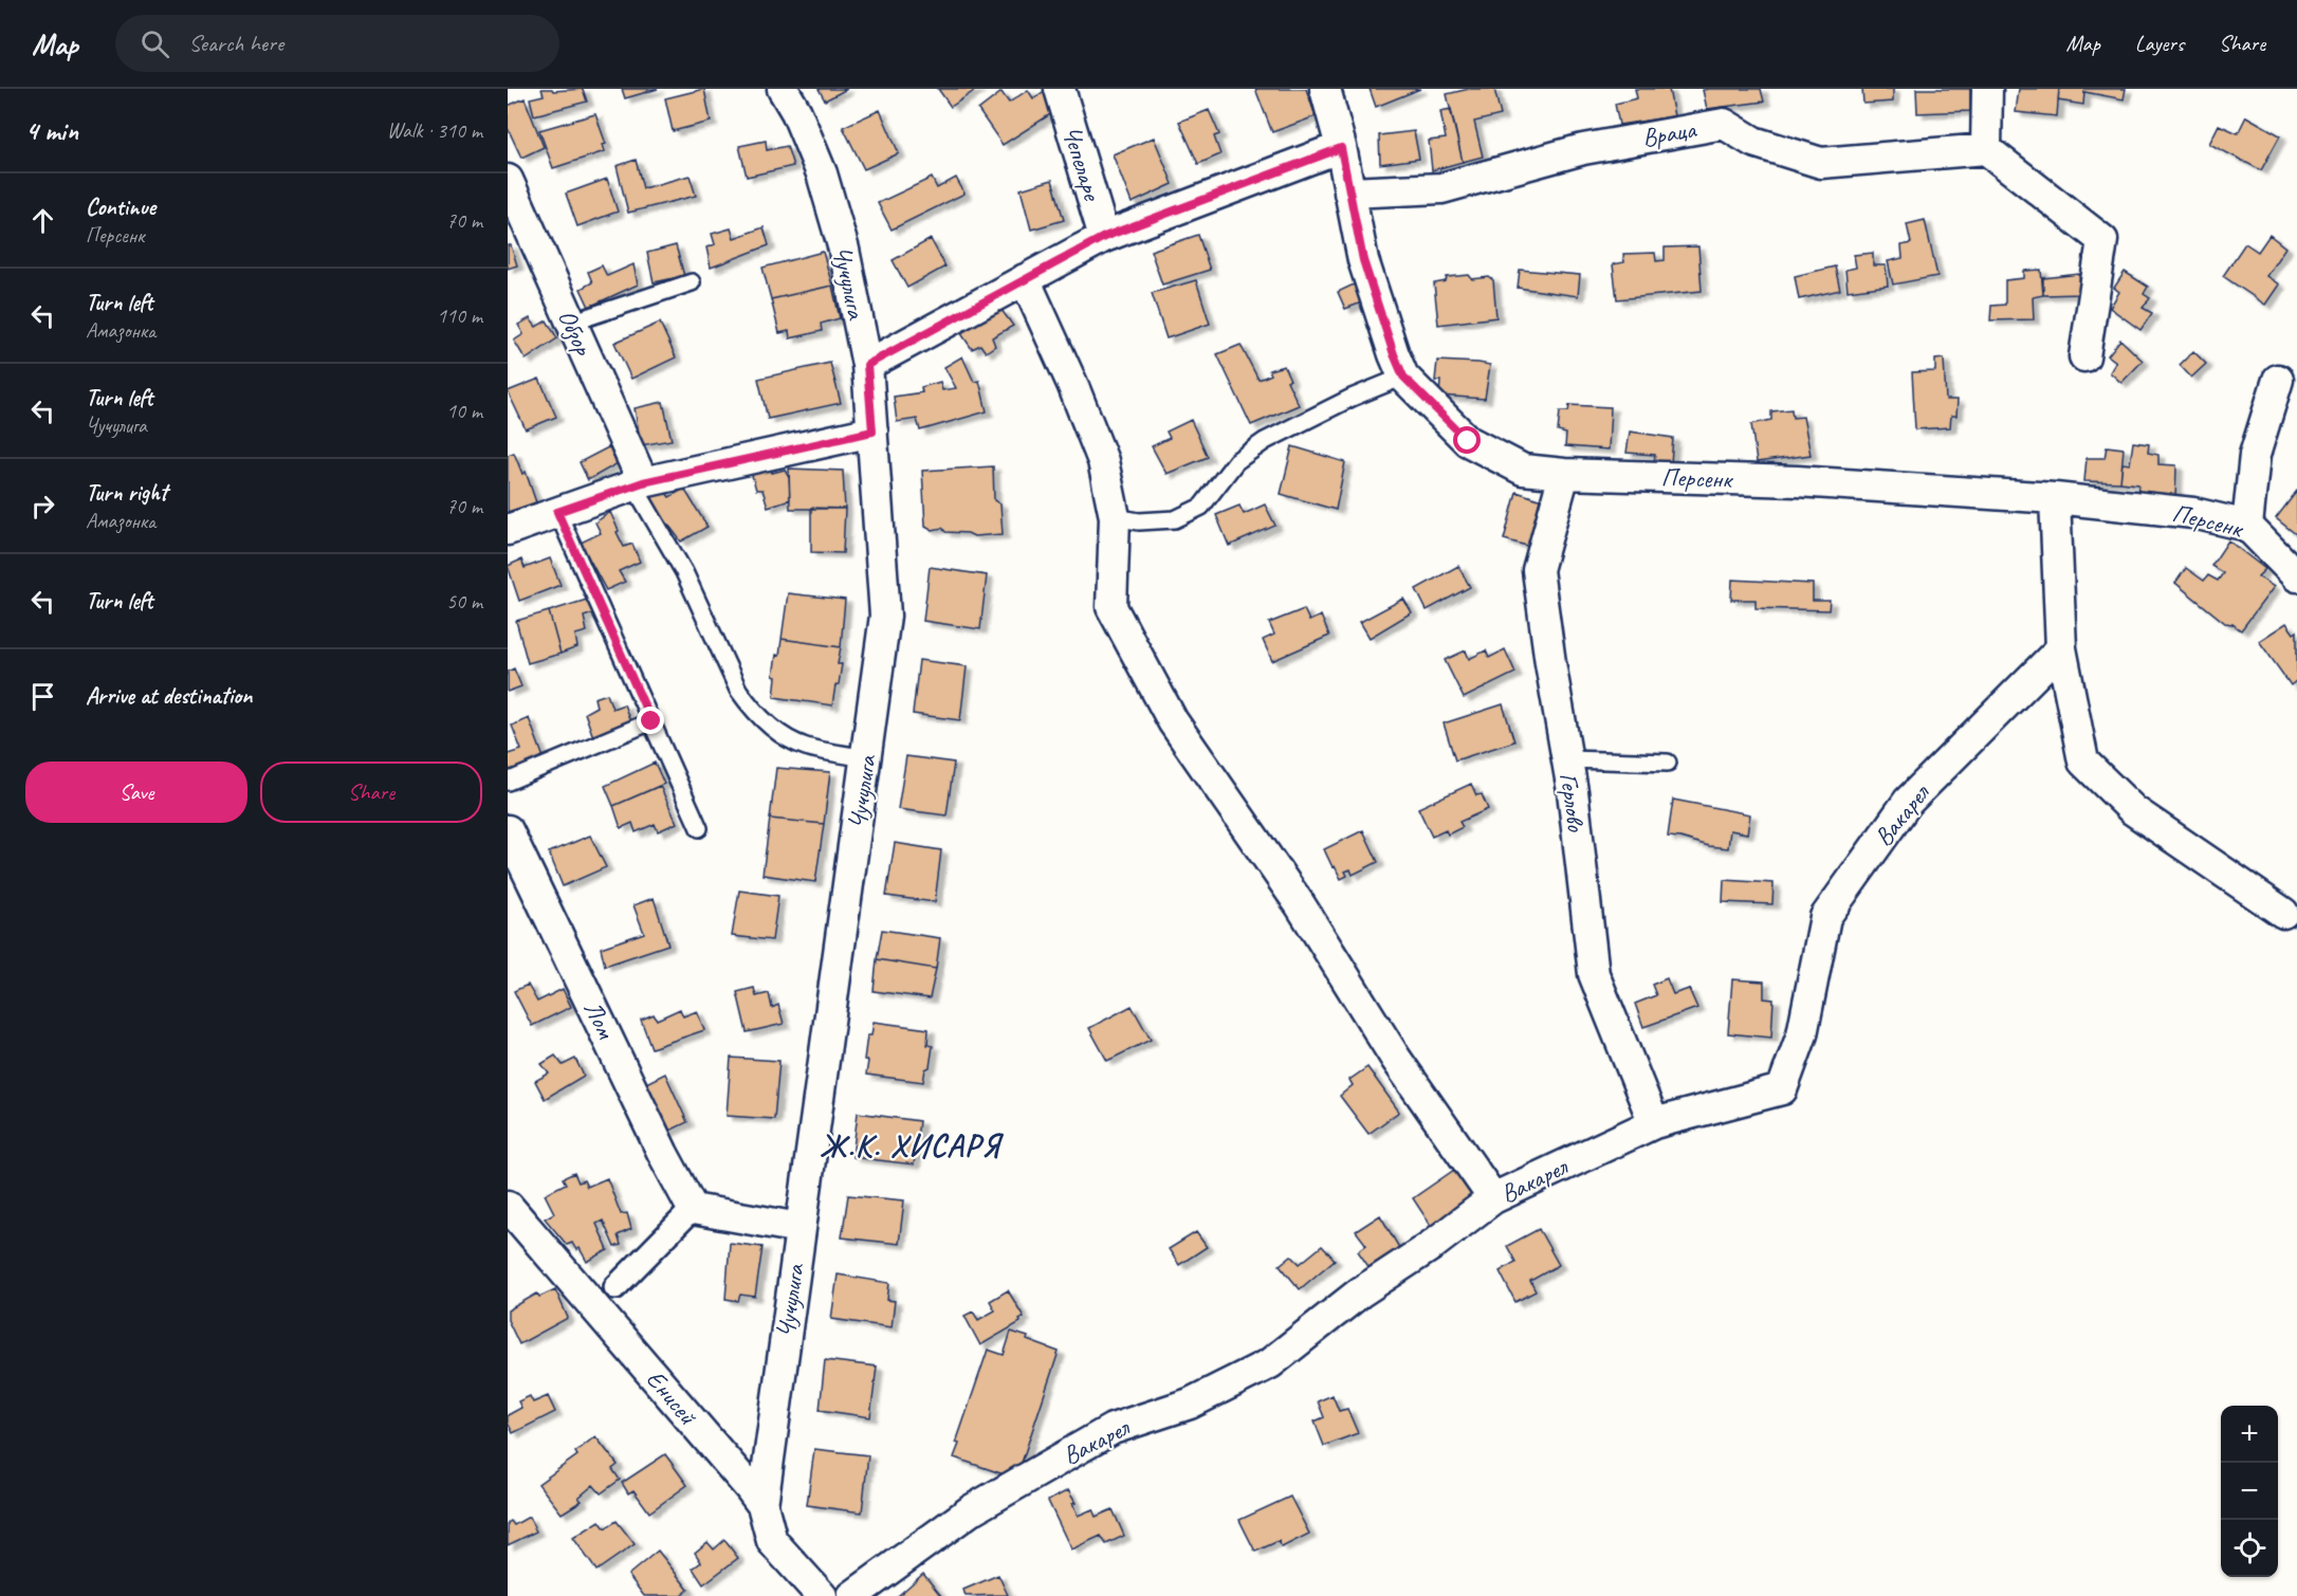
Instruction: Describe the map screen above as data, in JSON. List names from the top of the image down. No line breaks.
{"streets":{"street":["Враца","Чепеларе","Чучулига","Обзор","Персенк","Герлово","Вакарел","Лом","Енисей"]},"crossings":[["Враца","Персенк"],["Чучулига","Енисей"],["Персенк","Герлово"],["Герлово","Вакарел"]],"districts":["Ж.К. ХИСАРЯ"],"page":{"header":"Map","search":"Search here","nav":["Map","Layers","Share"],"heading":["4 min","Walk · 310 m"],"list":[["Continue","Персенк","70 m"],["Turn left","Амазонка","110 m"],["Turn left","Чучулига","10 m"],["Turn right","Амазонка","70 m"],["Turn left","50 m"],"Arrive at destination"],"buttons":["Save","Share"],"map_buttons":["+","−"]}}
